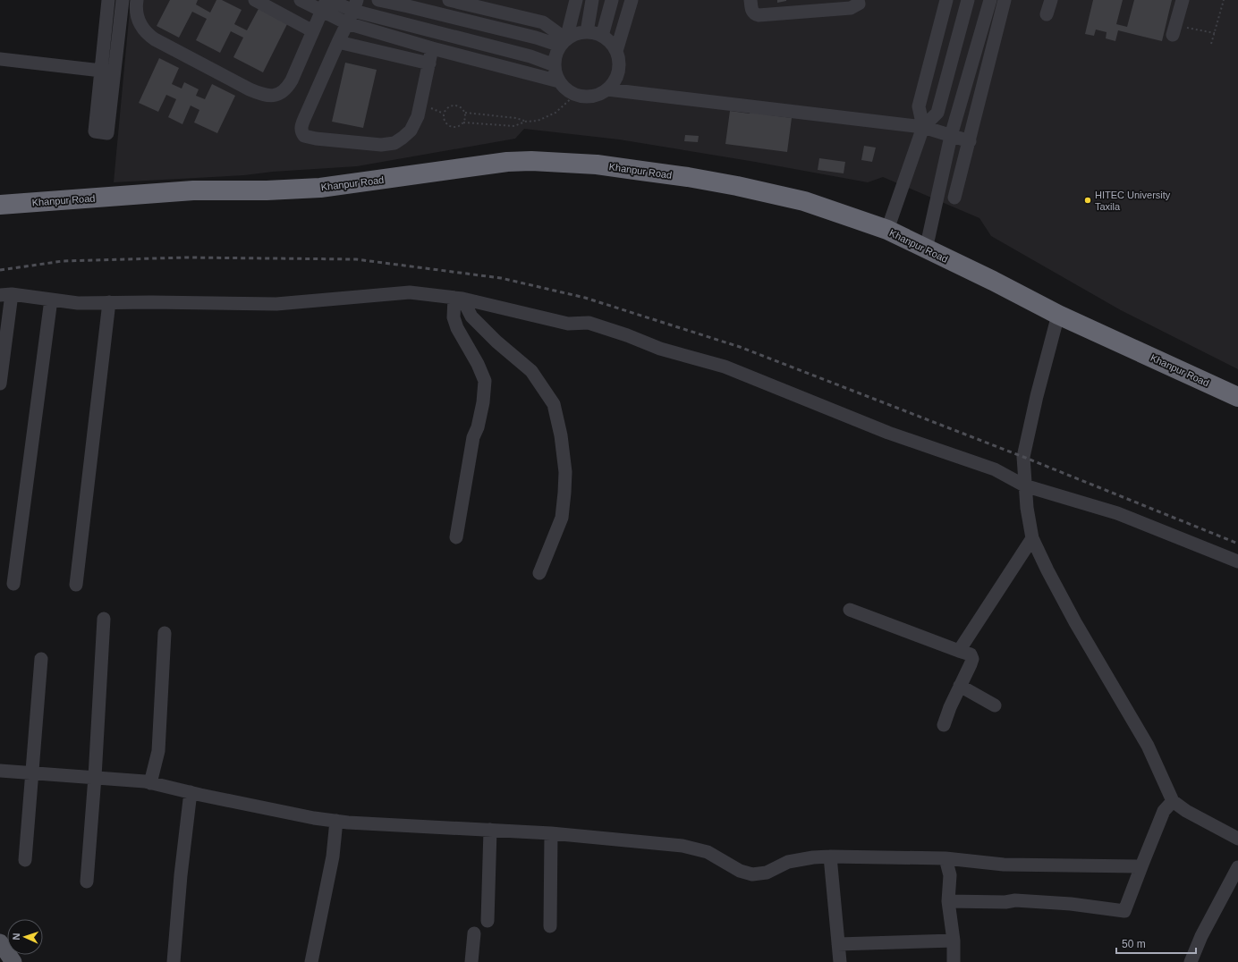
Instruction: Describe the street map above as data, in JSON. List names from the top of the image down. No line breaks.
{"streets":{"highway":["Khanpur Road"]},"places":["HITEC University Taxila"],"scale_bar":"50 m","north":"left"}
